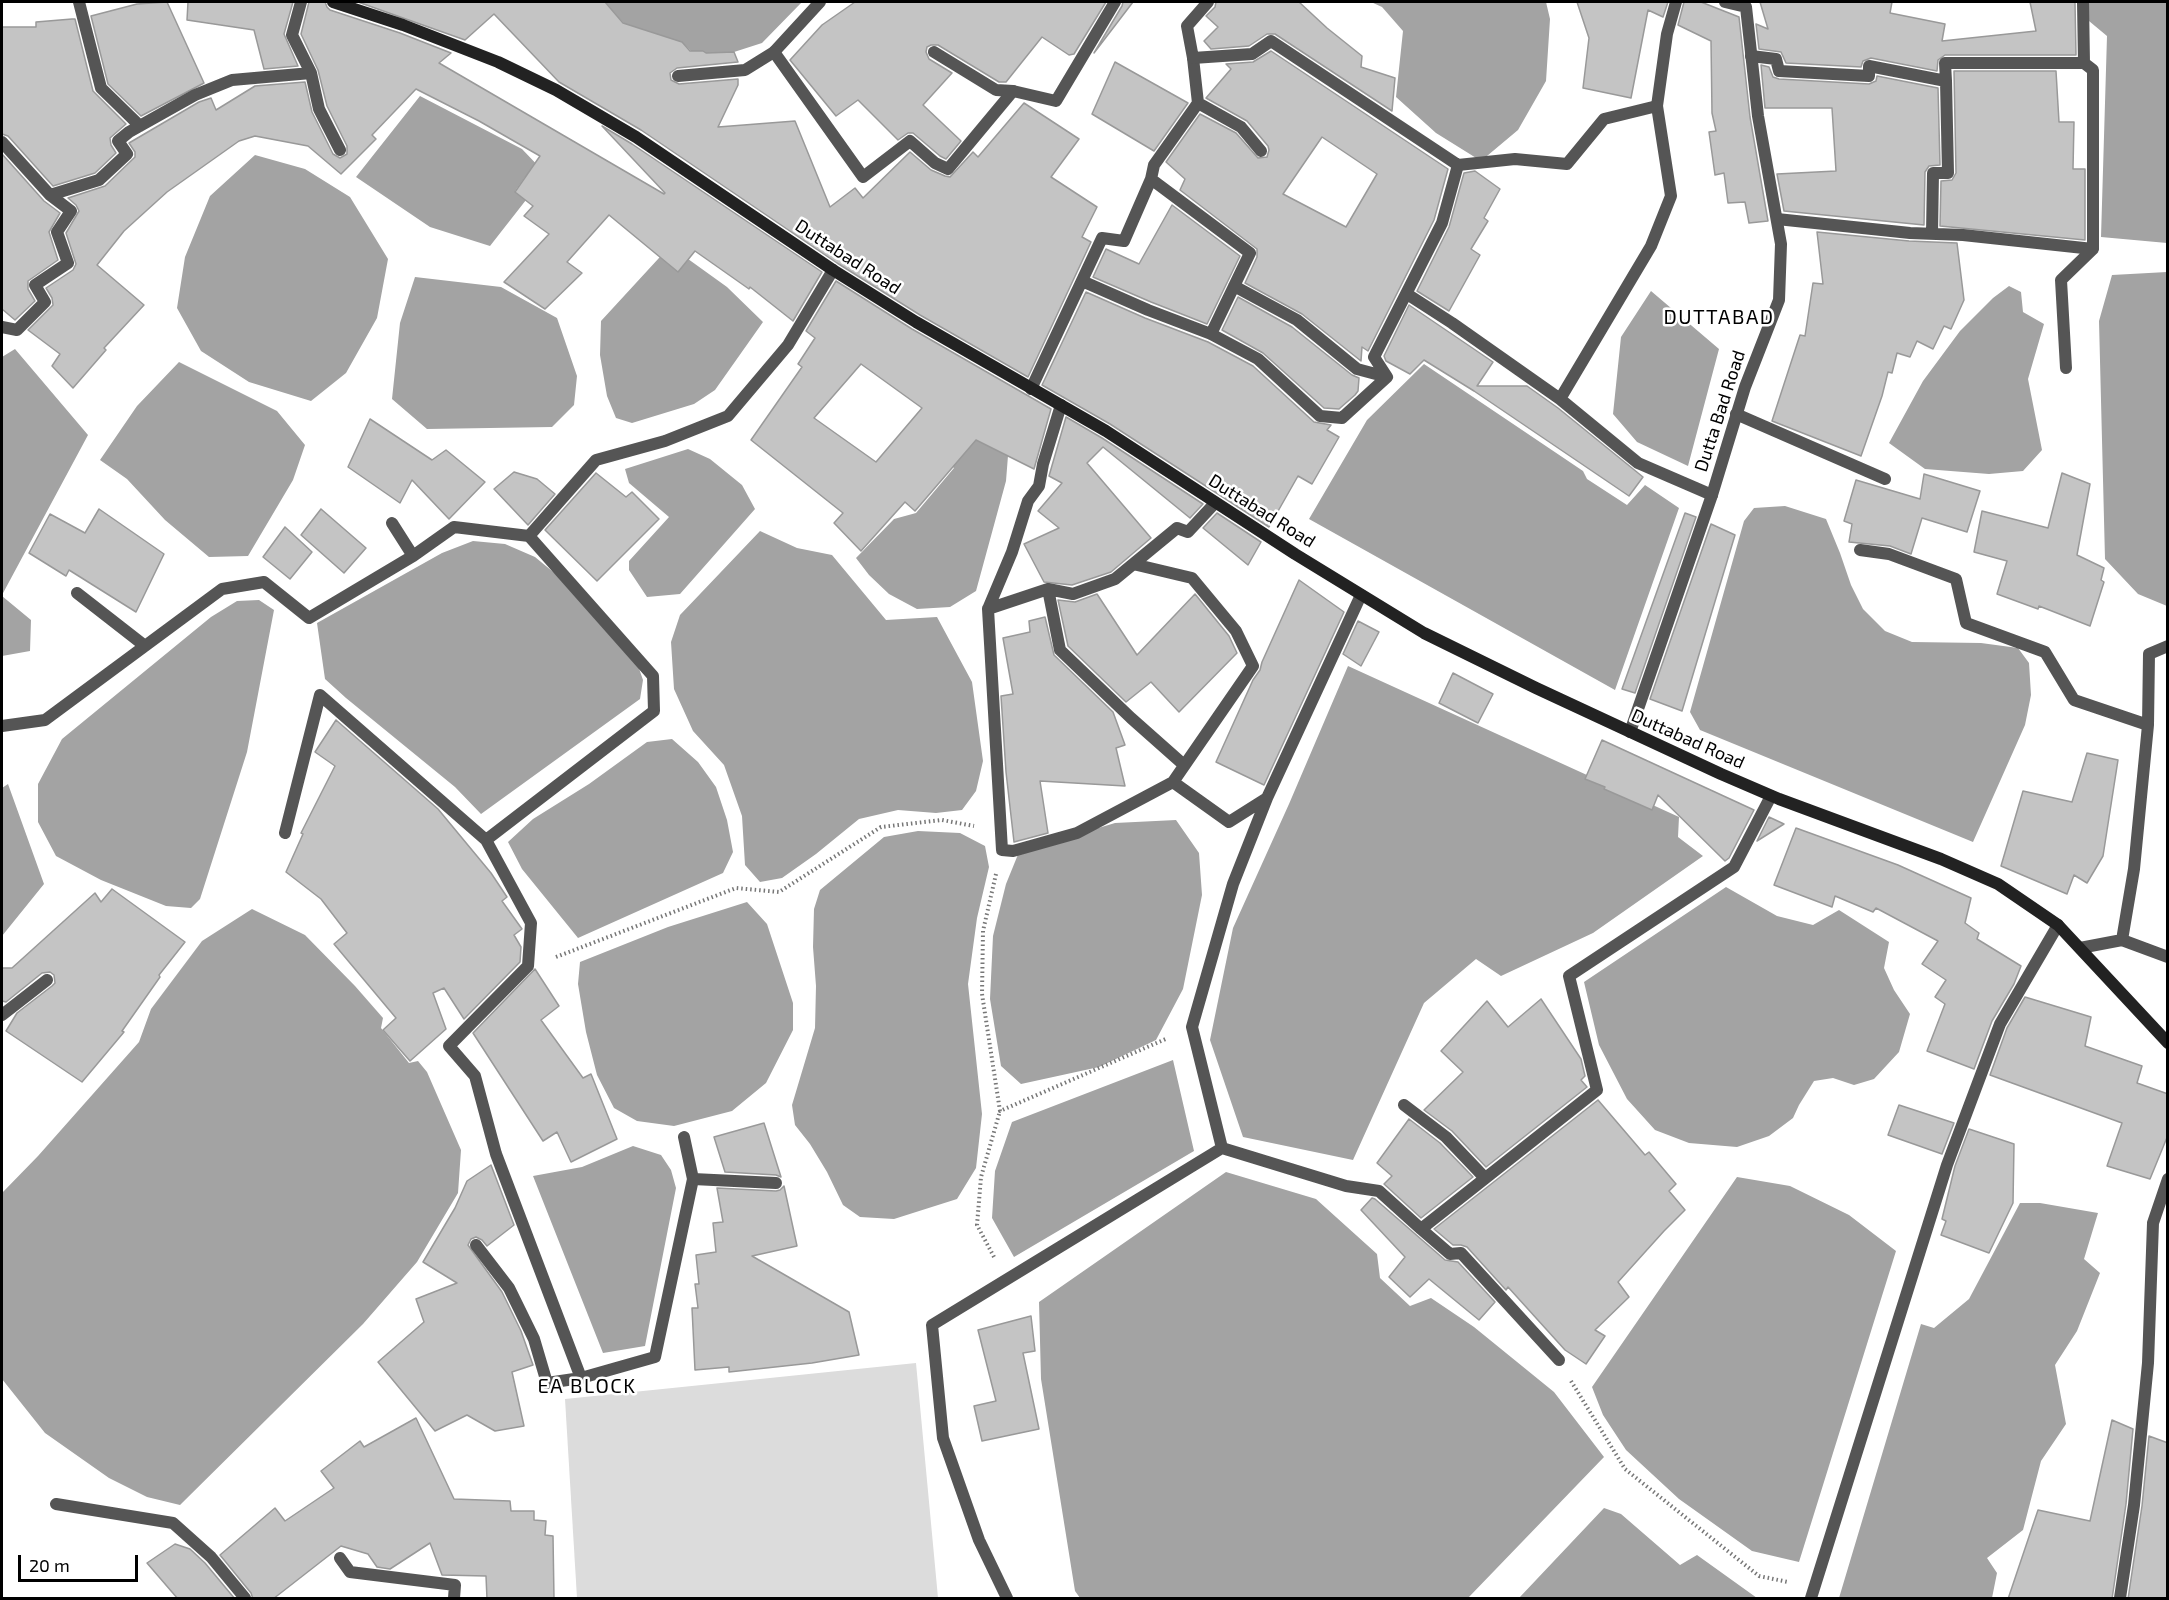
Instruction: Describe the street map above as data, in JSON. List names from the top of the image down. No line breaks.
{"streets":{"main road":["Duttabad Road"],"street":["Dutta Bad Road"]},"crossings":[["Duttabad Road","Dutta Bad Road"]],"districts":["DUTTABAD","EA BLOCK"],"scale_bar":"20 m"}
